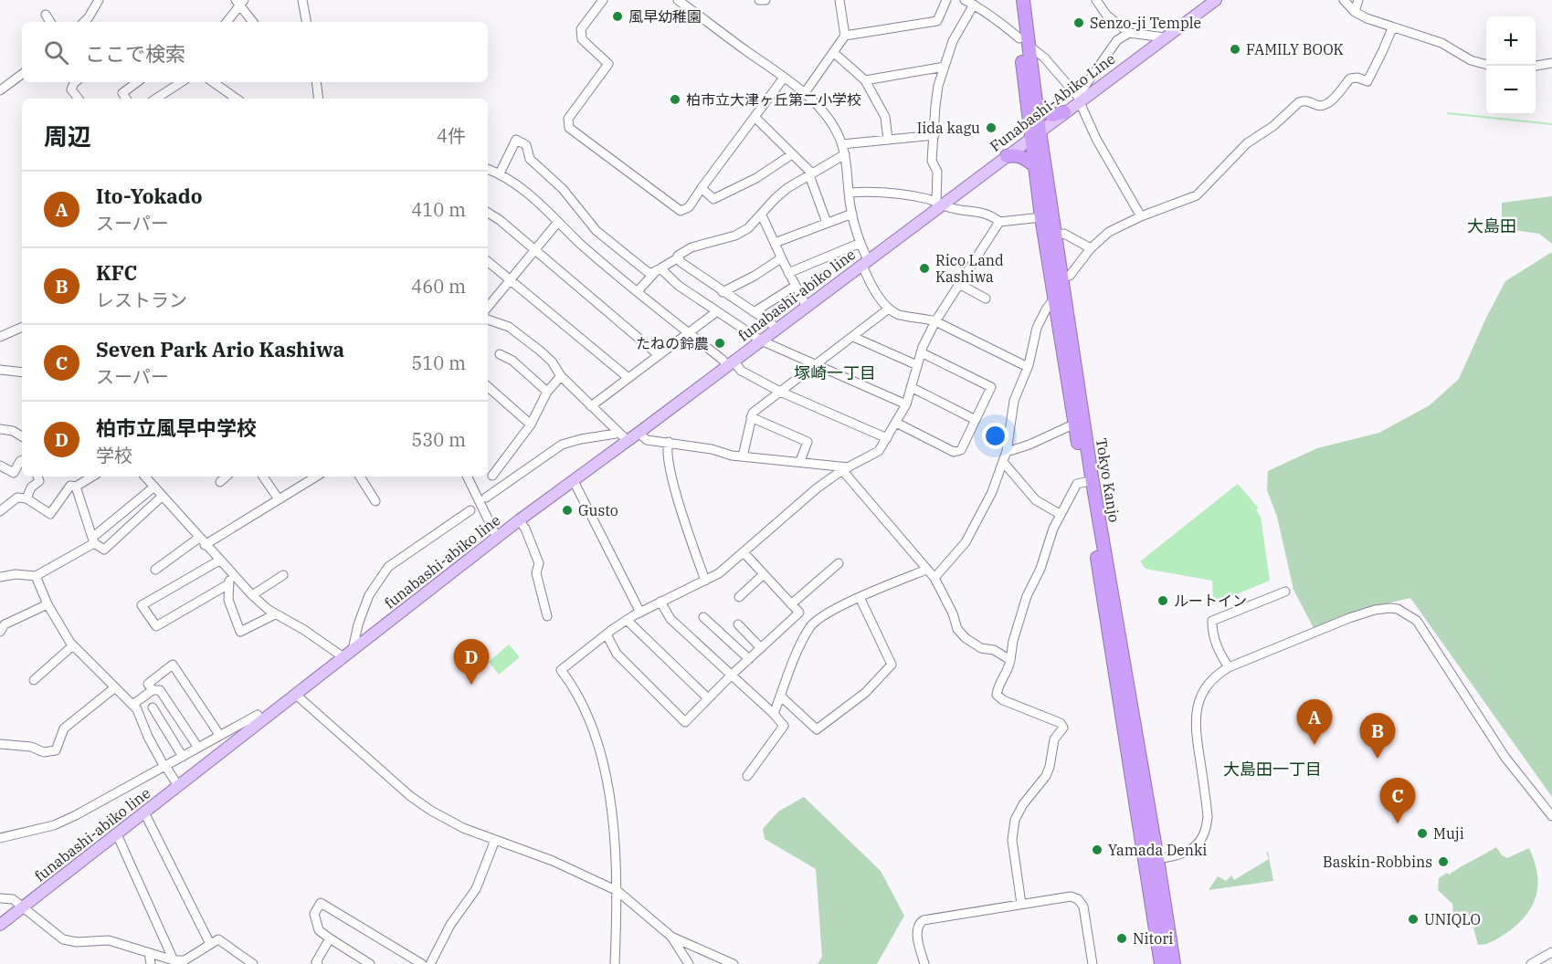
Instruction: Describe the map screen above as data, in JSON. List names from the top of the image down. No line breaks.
{"streets":{"highway":["Tokyo Kanjo"],"main road":["Funabashi-Abiko Line","funabashi-abiko line"]},"crossings":[["Funabashi-Abiko Line","funabashi-abiko line"],["Funabashi-Abiko Line","Tokyo Kanjo"]],"districts":["大島田","塚崎一丁目","大島田一丁目"],"places":["風早幼稚園","Senzo-ji Temple","FAMILY BOOK","柏市立大津ヶ丘第二小学校","Iida kagu","Rico Land Kashiwa","たねの鈴農","Gusto","ルートイン","Muji","Yamada Denki","Baskin-Robbins","UNIQLO","Nitori"],"page":{"map_buttons":["+","−"],"search":"ここで検索","heading":["周辺","4件"],"list":[{"mark":"A","name":"Ito-Yokado","note":"スーパー","value":"410 m"},{"mark":"B","name":"KFC","note":"レストラン","value":"460 m"},{"mark":"C","name":"Seven Park Ario Kashiwa","note":"スーパー","value":"510 m"},{"mark":"D","name":"柏市立風早中学校","note":"学校","value":"530 m"}],"pins":["D","A","B","C"]}}
